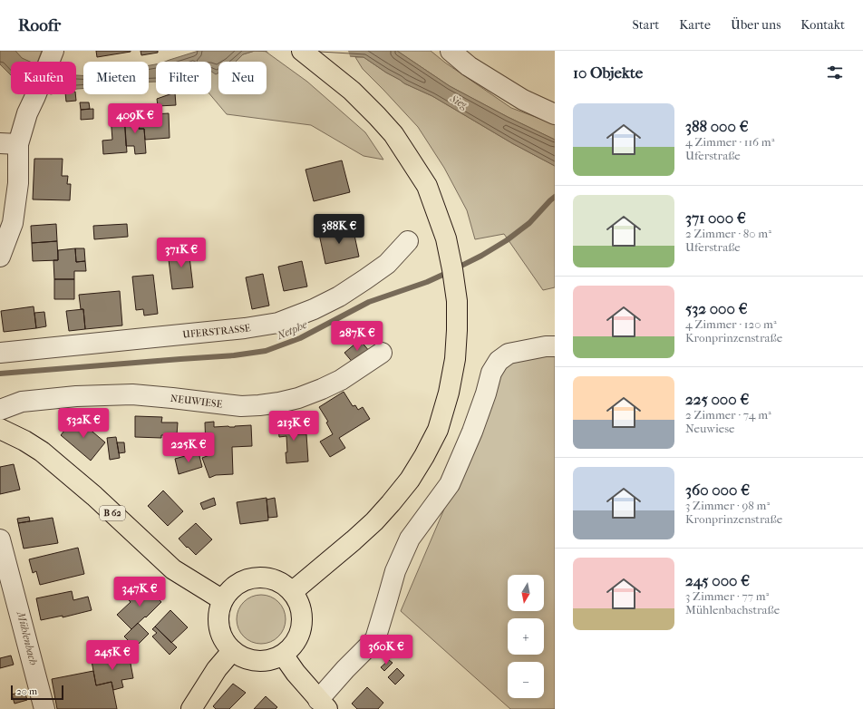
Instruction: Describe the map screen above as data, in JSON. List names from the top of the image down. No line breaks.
{"streets":{"main road":["B 62"],"street":["UFERSTRASSE","NEUWIESE"]},"water":["Sieg","Netphe","Mühlenbach"],"scale_bar":"20 m","north":"bottom","page":{"header":"Roofr","nav":["Start","Karte","Über uns","Kontakt"],"heading":"10 Objekte","chip":["Kaufen","Mieten","Filter","Neu"],"list":[{"name":"388 000 €","note":"4 Zimmer · 116 m² · Uferstraße"},{"name":"371 000 €","note":"2 Zimmer · 80 m² · Uferstraße"},{"name":"532 000 €","note":"4 Zimmer · 120 m² · Kronprinzenstraße"},{"name":"225 000 €","note":"2 Zimmer · 74 m² · Neuwiese"},{"name":"360 000 €","note":"3 Zimmer · 98 m² · Kronprinzenstraße"},{"name":"245 000 €","note":"3 Zimmer · 77 m² · Mühlenbachstraße"}],"price":["409K €","388K €","371K €","287K €","532K €","213K €","225K €","347K €","360K €","245K €"],"map_buttons":["+","−"],"scale":"20 m"}}
